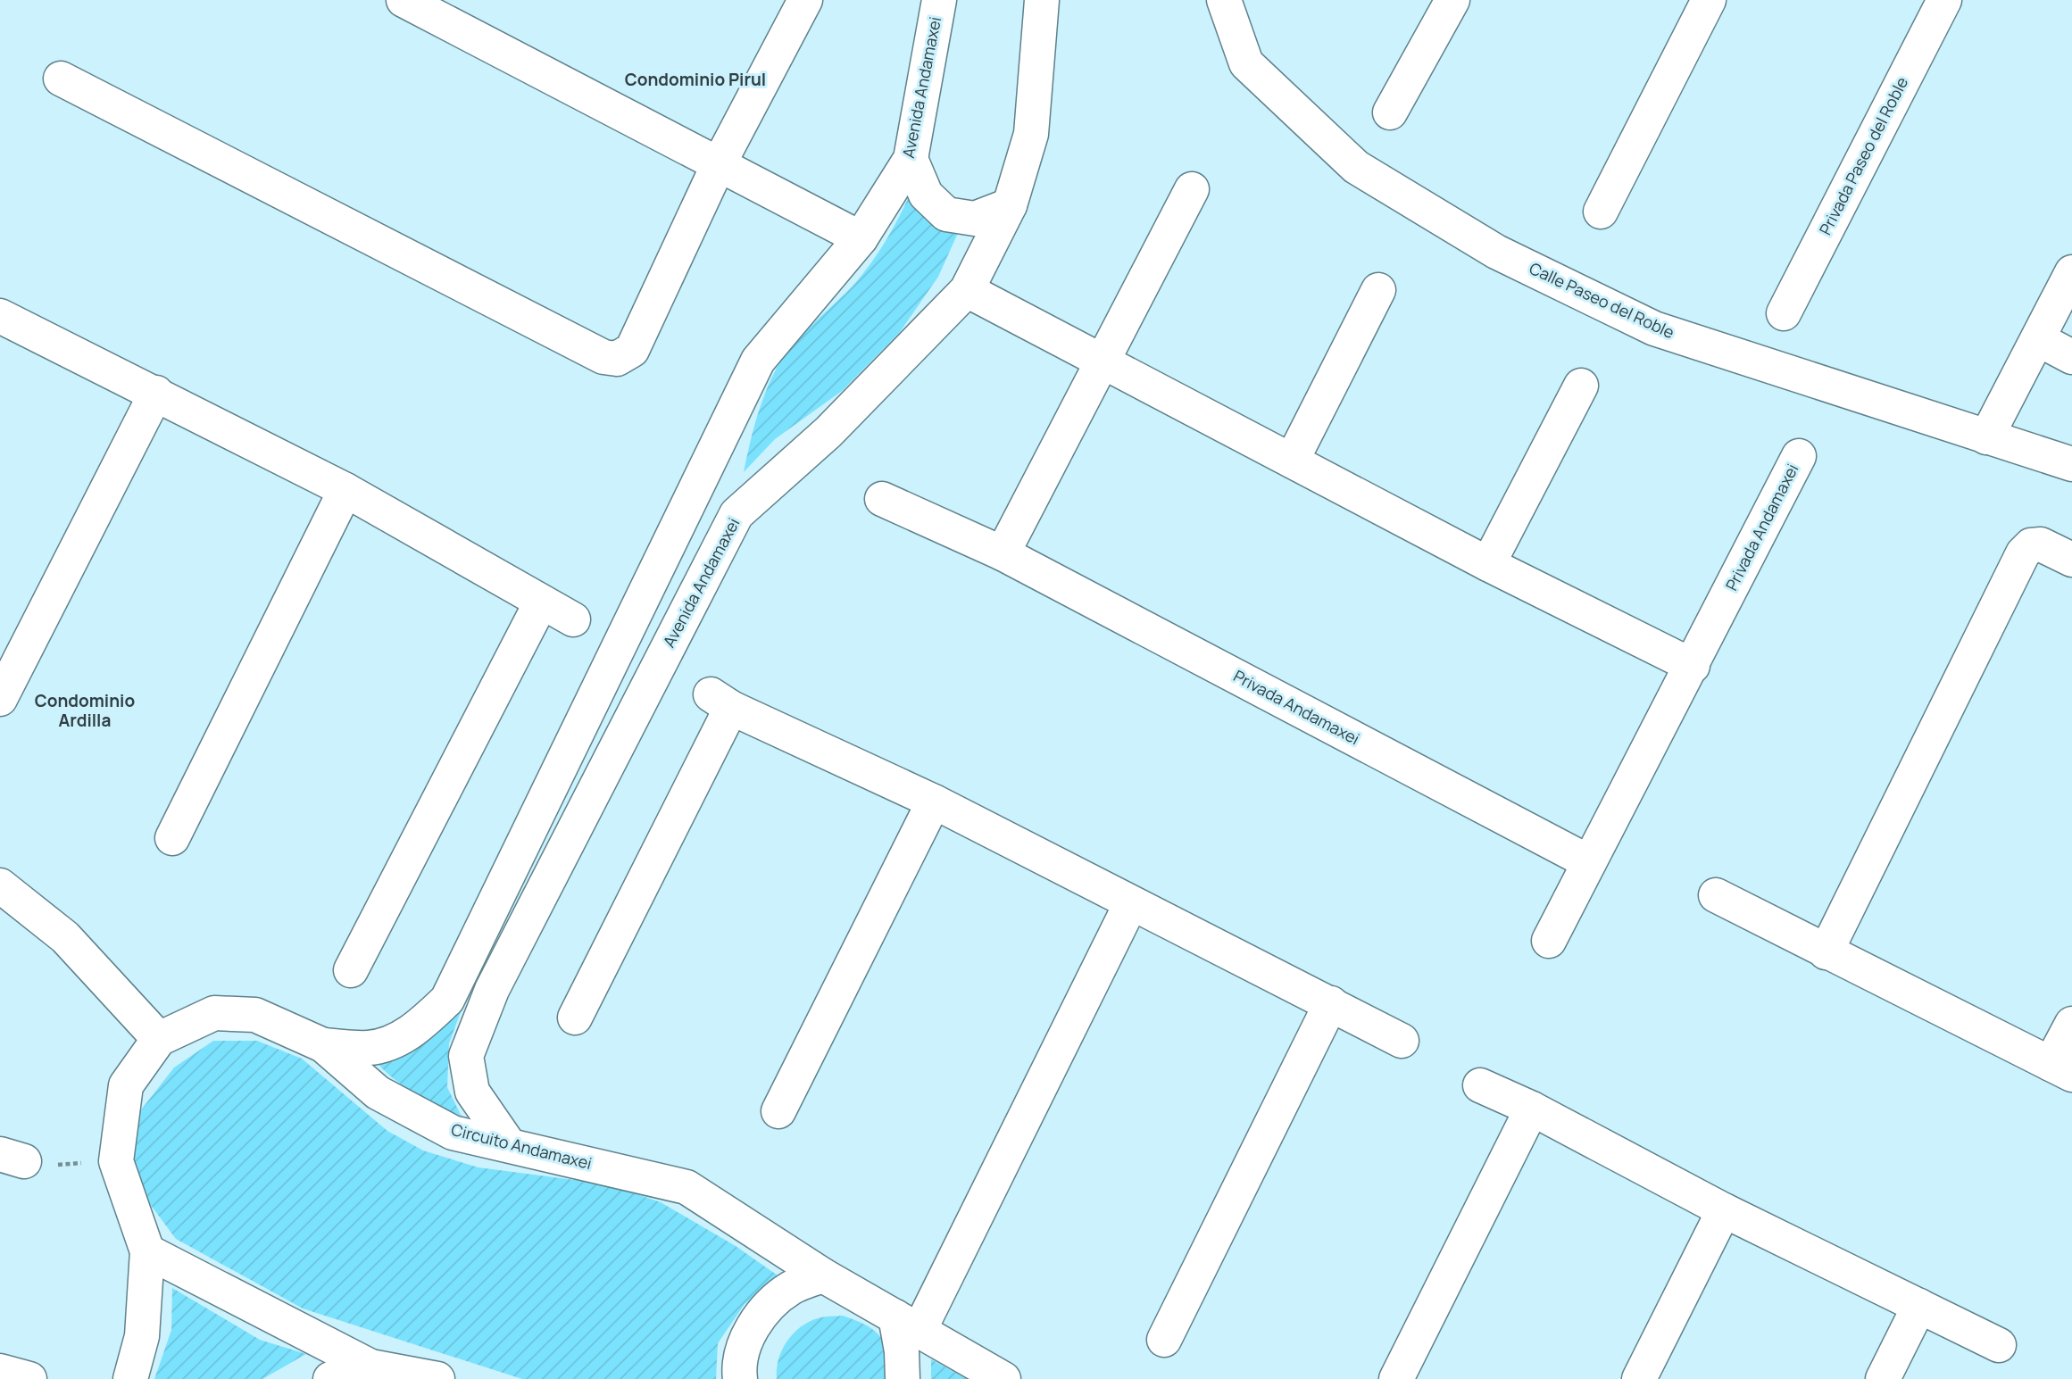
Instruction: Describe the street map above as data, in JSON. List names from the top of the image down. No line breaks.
{"streets":{"street":["Avenida Andamaxei","Privada Paseo del Roble","Calle Paseo del Roble","Privada Andamaxei","Circuito Andamaxei"]},"crossings":[["Avenida Andamaxei","Circuito Andamaxei"]],"districts":["Condominio Pirul","Condominio Ardilla"]}
